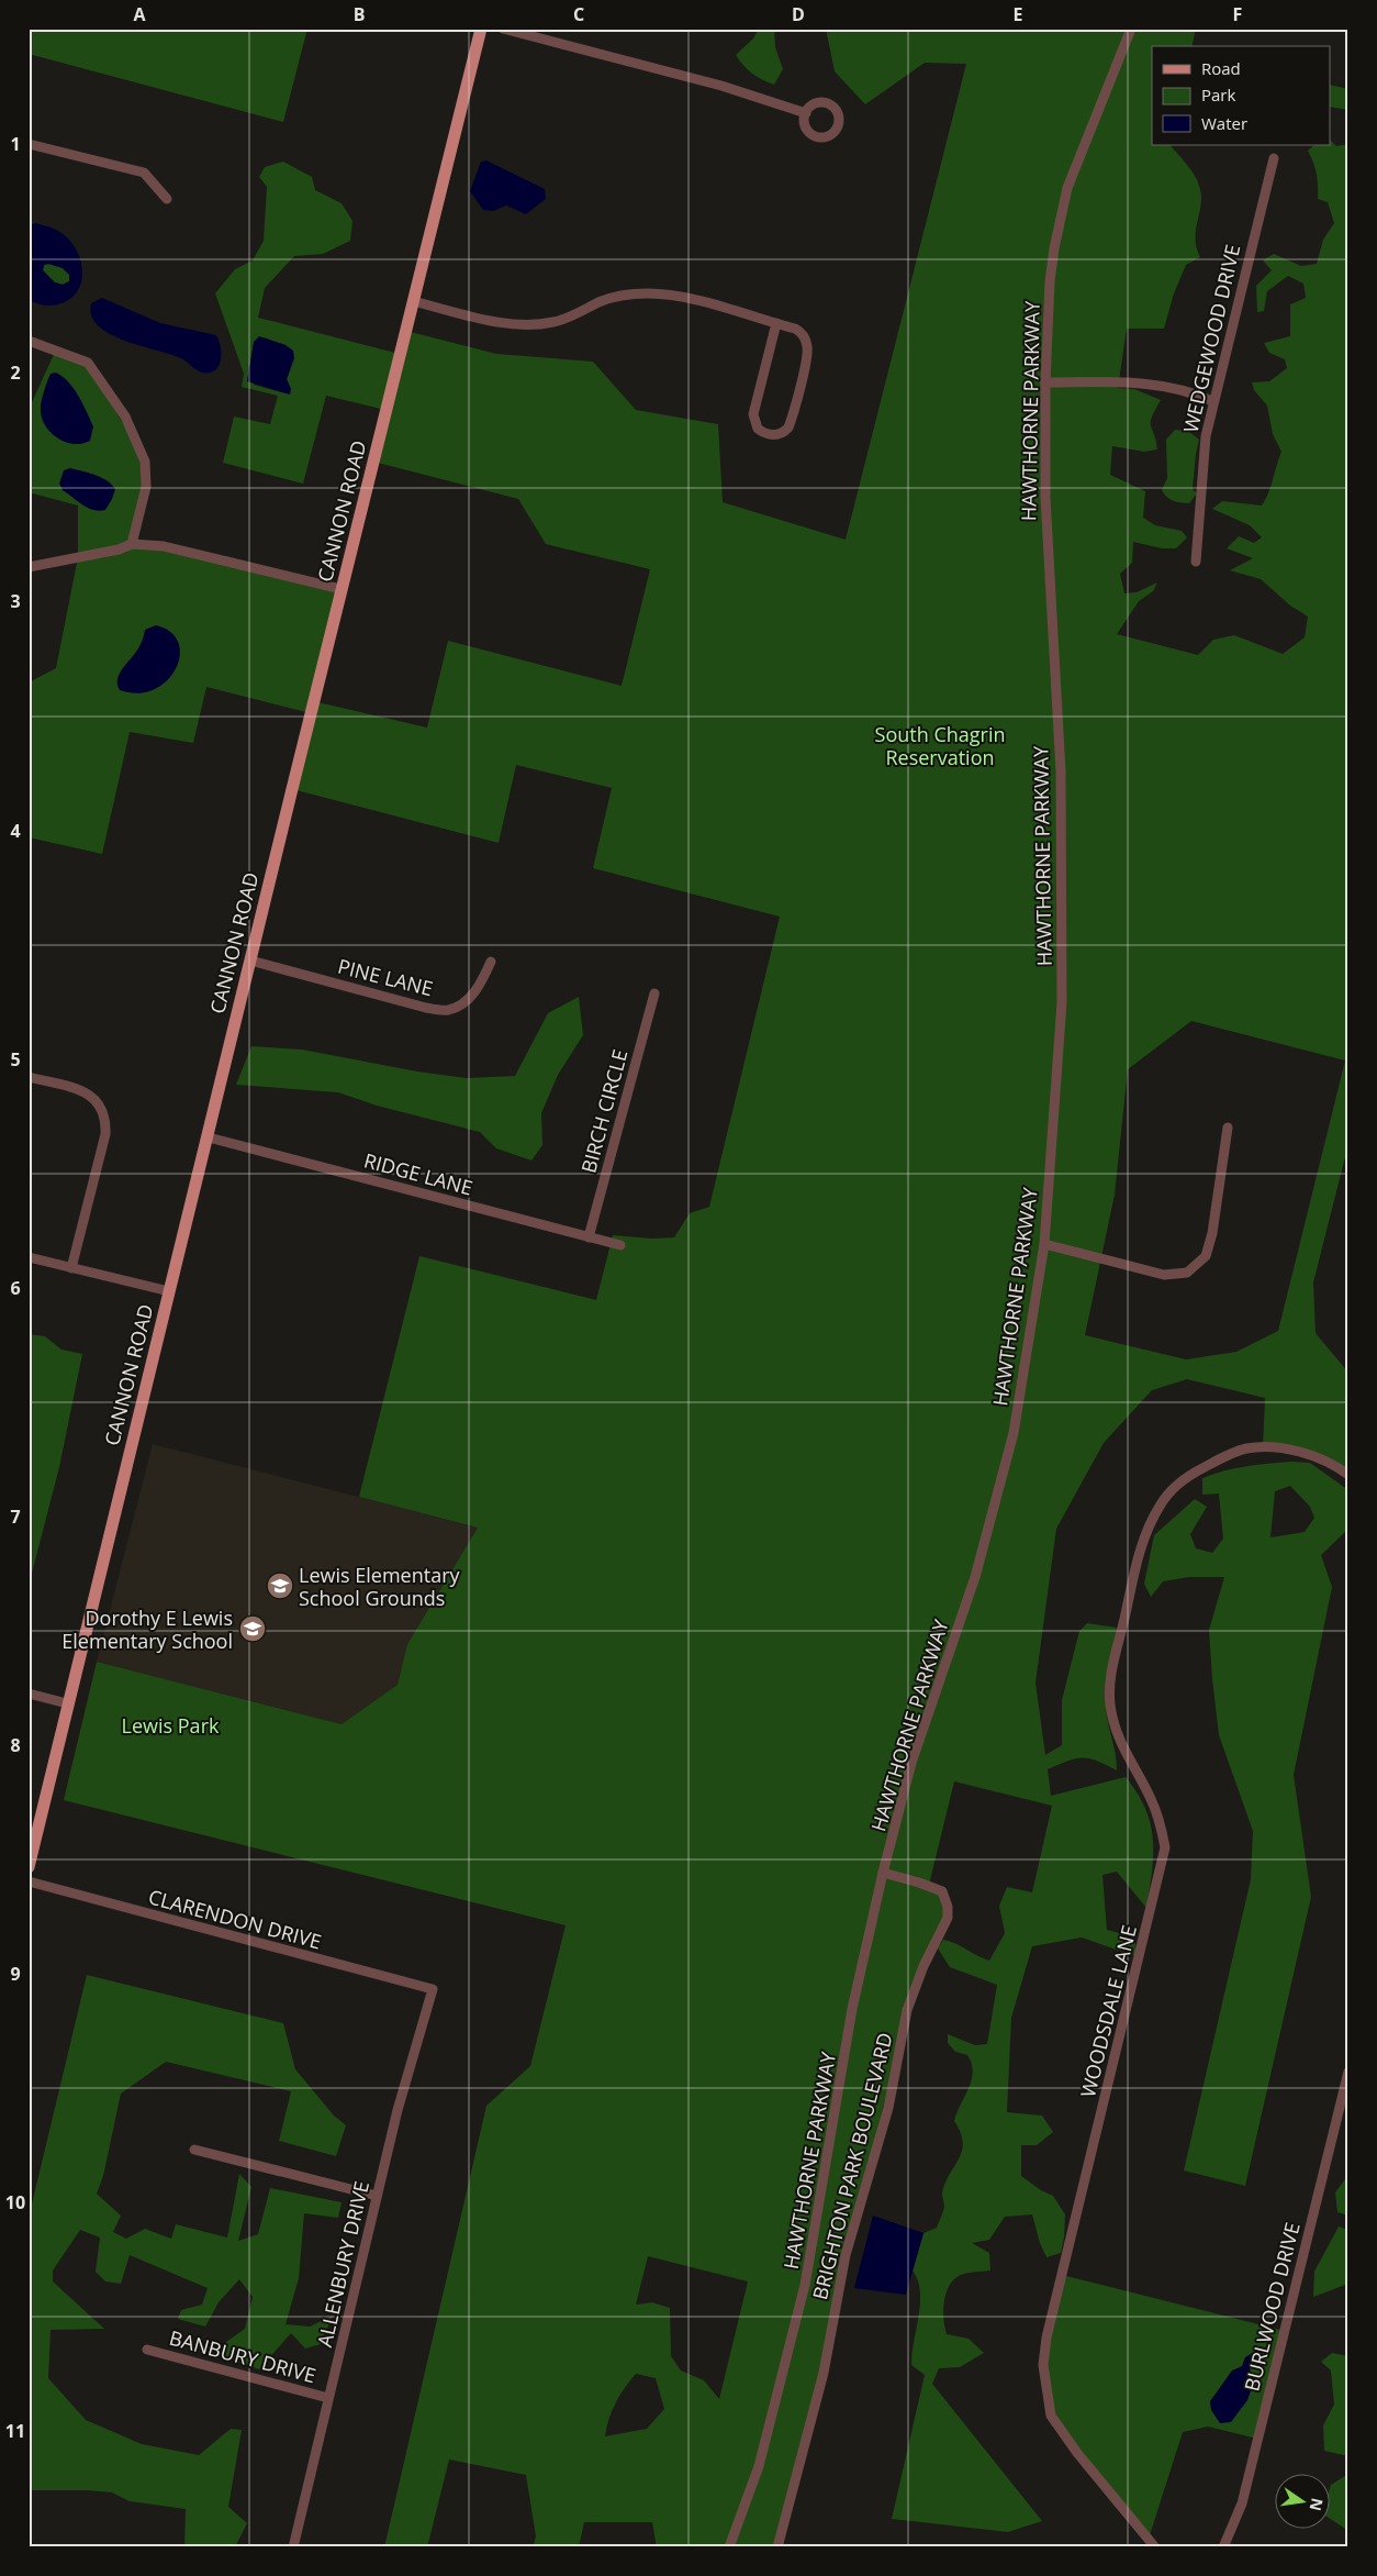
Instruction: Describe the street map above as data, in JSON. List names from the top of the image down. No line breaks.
{"streets":{"main road":["CANNON ROAD"],"street":["WEDGEWOOD DRIVE","HAWTHORNE PARKWAY","PINE LANE","BIRCH CIRCLE","RIDGE LANE","CLARENDON DRIVE","WOODSDALE LANE","BRIGHTON PARK BOULEVARD","ALLENBURY DRIVE","BURLWOOD DRIVE","BANBURY DRIVE"]},"crossings":[["HAWTHORNE PARKWAY","BRIGHTON PARK BOULEVARD"],["CANNON ROAD","PINE LANE"],["CANNON ROAD","RIDGE LANE"],["BIRCH CIRCLE","RIDGE LANE"],["CLARENDON DRIVE","ALLENBURY DRIVE"],["ALLENBURY DRIVE","BANBURY DRIVE"]],"parks":["South Chagrin Reservation","Lewis Park"],"places":{"school or university":["Lewis Elementary School Grounds","Dorothy E Lewis Elementary School"]},"legend":["Road","Park","Water"],"north":"right","grid":{"columns":["A","B","C","D","E","F"],"rows":["1","2","3","4","5","6","7","8","9","10","11"]}}
